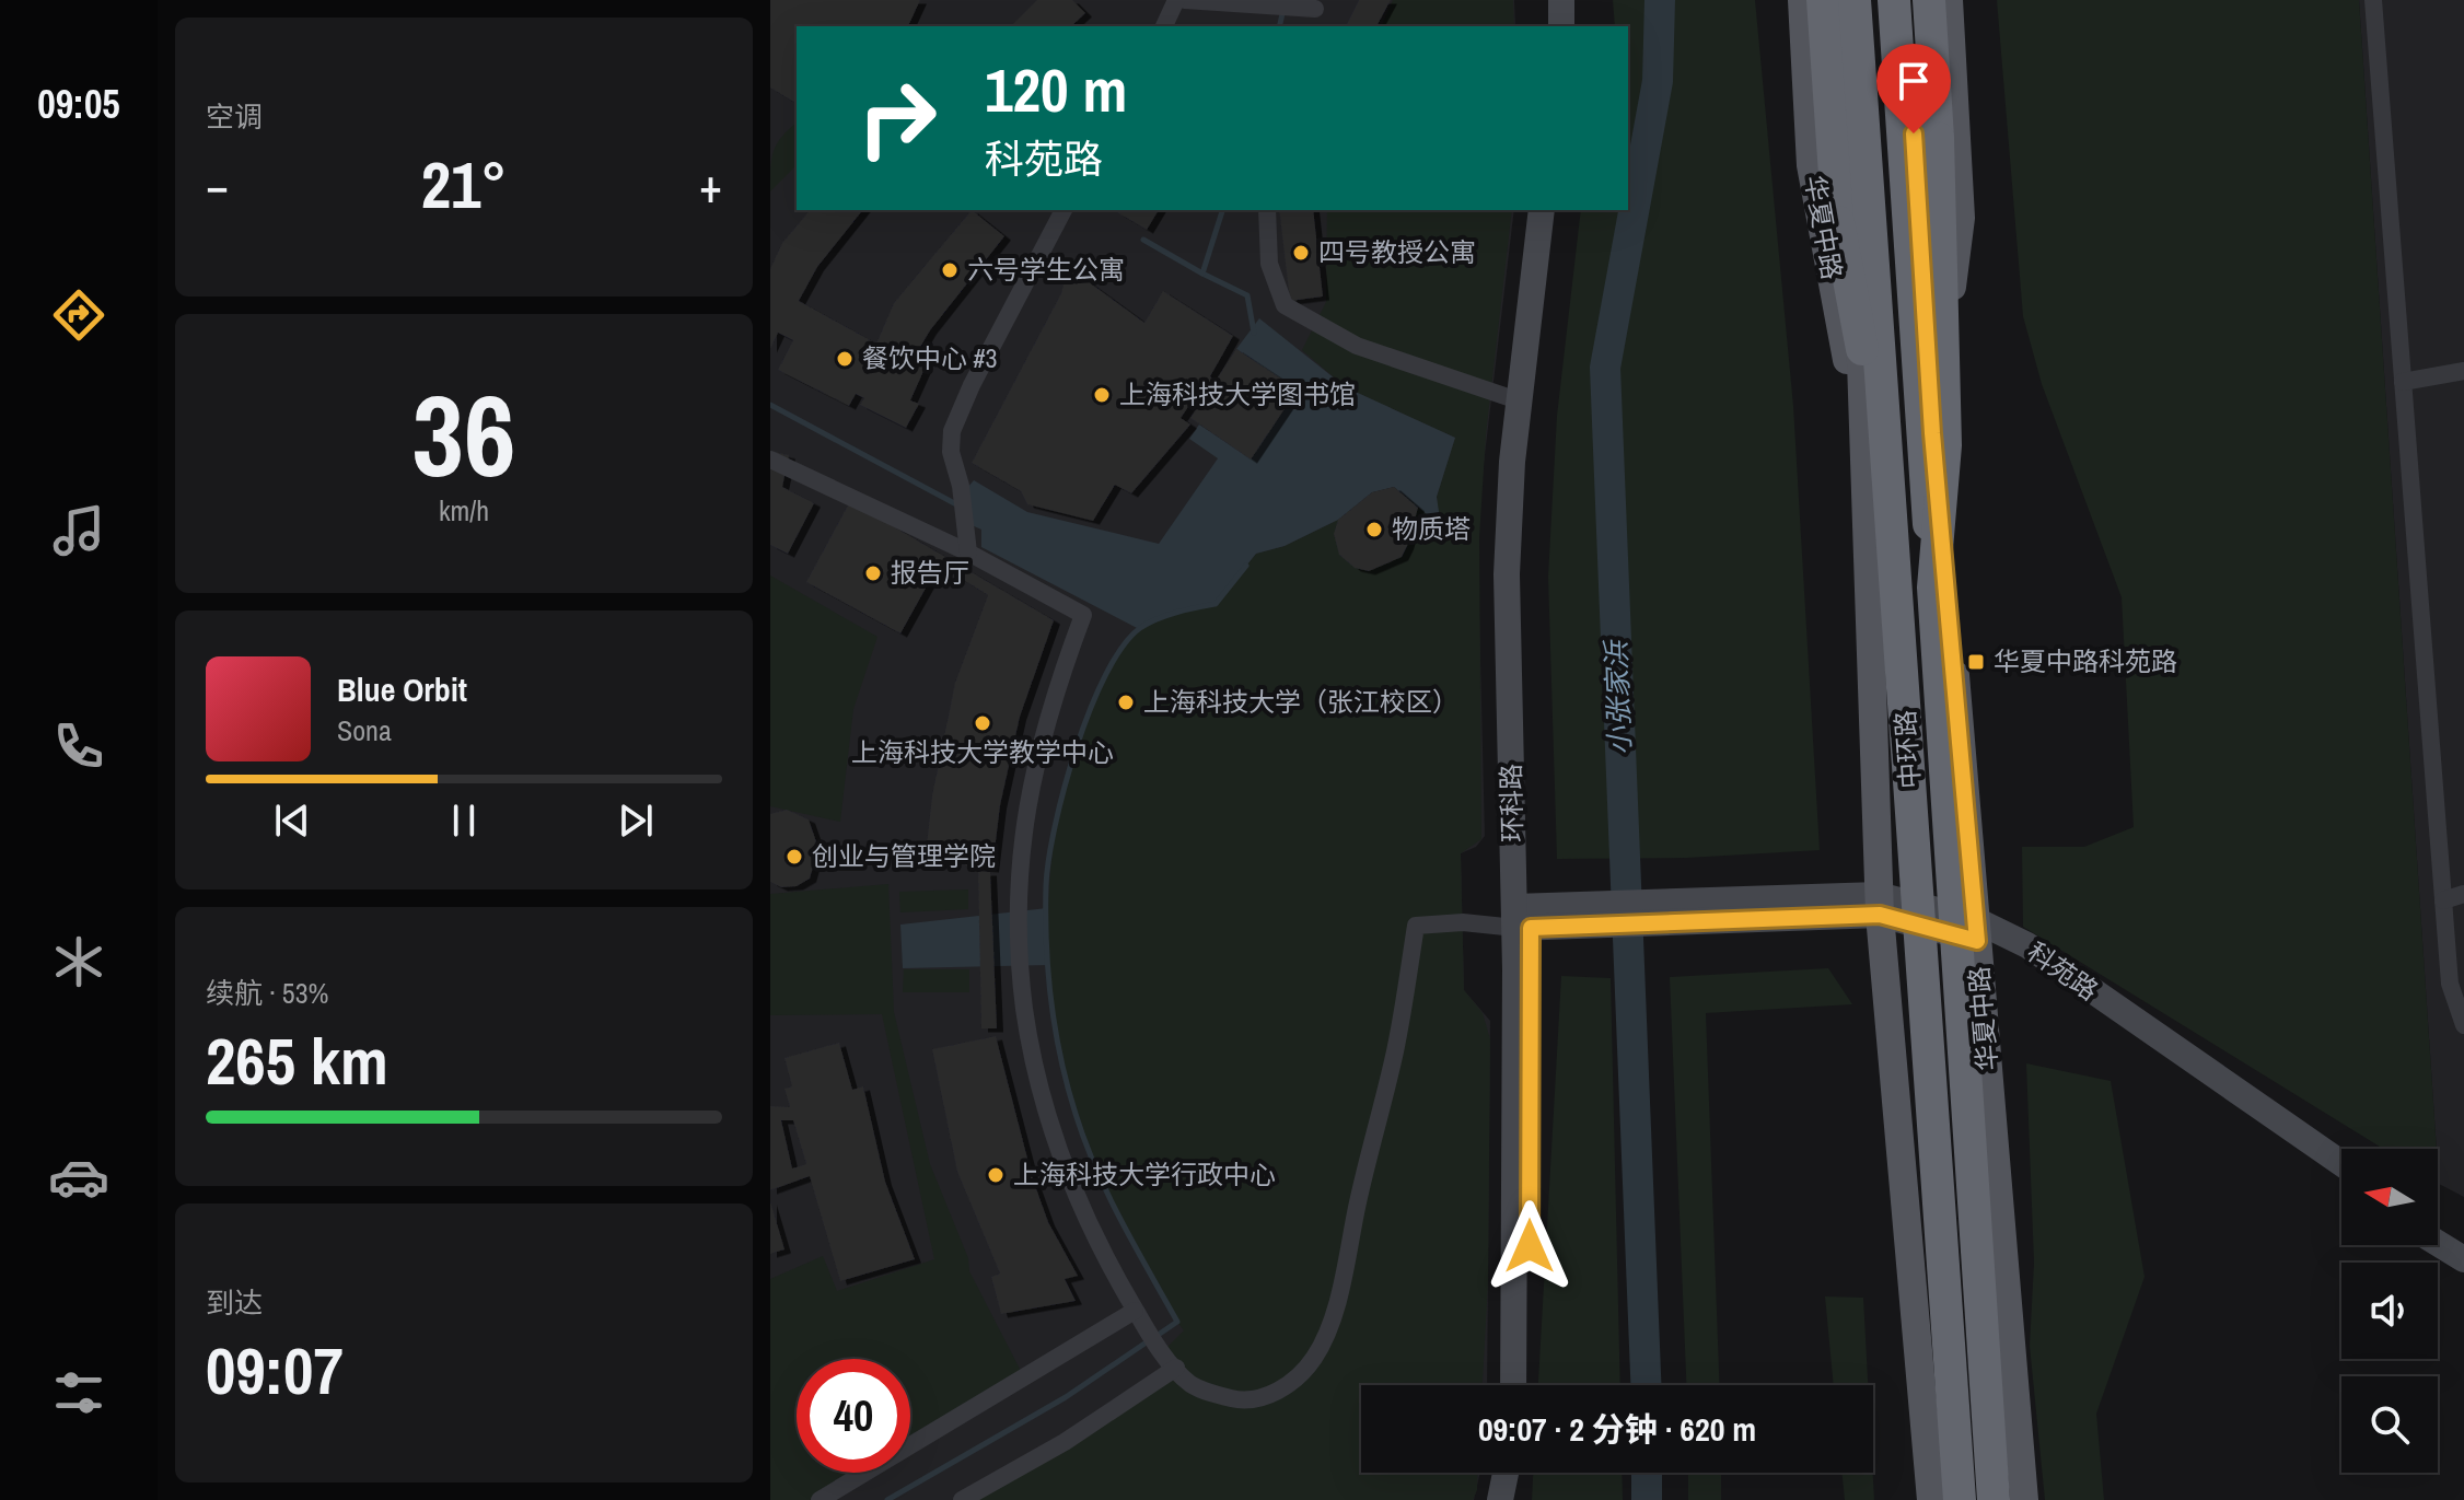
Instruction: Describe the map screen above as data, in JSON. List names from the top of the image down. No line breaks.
{"streets":{"highway":["中环路"],"main road":["华夏中路"],"street":["环科路","科苑路"]},"crossings":[["华夏中路","科苑路"],["环科路","科苑路"]],"water":["小张家浜"],"places":{"other":["四号教授公寓","六号学生公寓","餐饮中心 #3","上海科技大学图书馆","物质塔","报告厅","上海科技大学（张江校区）","上海科技大学教学中心","创业与管理学院","上海科技大学行政中心"],"transit":["华夏中路科苑路"]},"north":"left","page":{"tabs":"09:05","tile":["空调",["36","km/h"],["续航 · 53%","265 km"],["到达","09:07"]],"turn":["120 m","科苑路"],"heat":["−","21°","+"],"song":["Blue Orbit","Sona"],"limit":"40","trip":"09:07 · 2 分钟 · 620 m"}}
